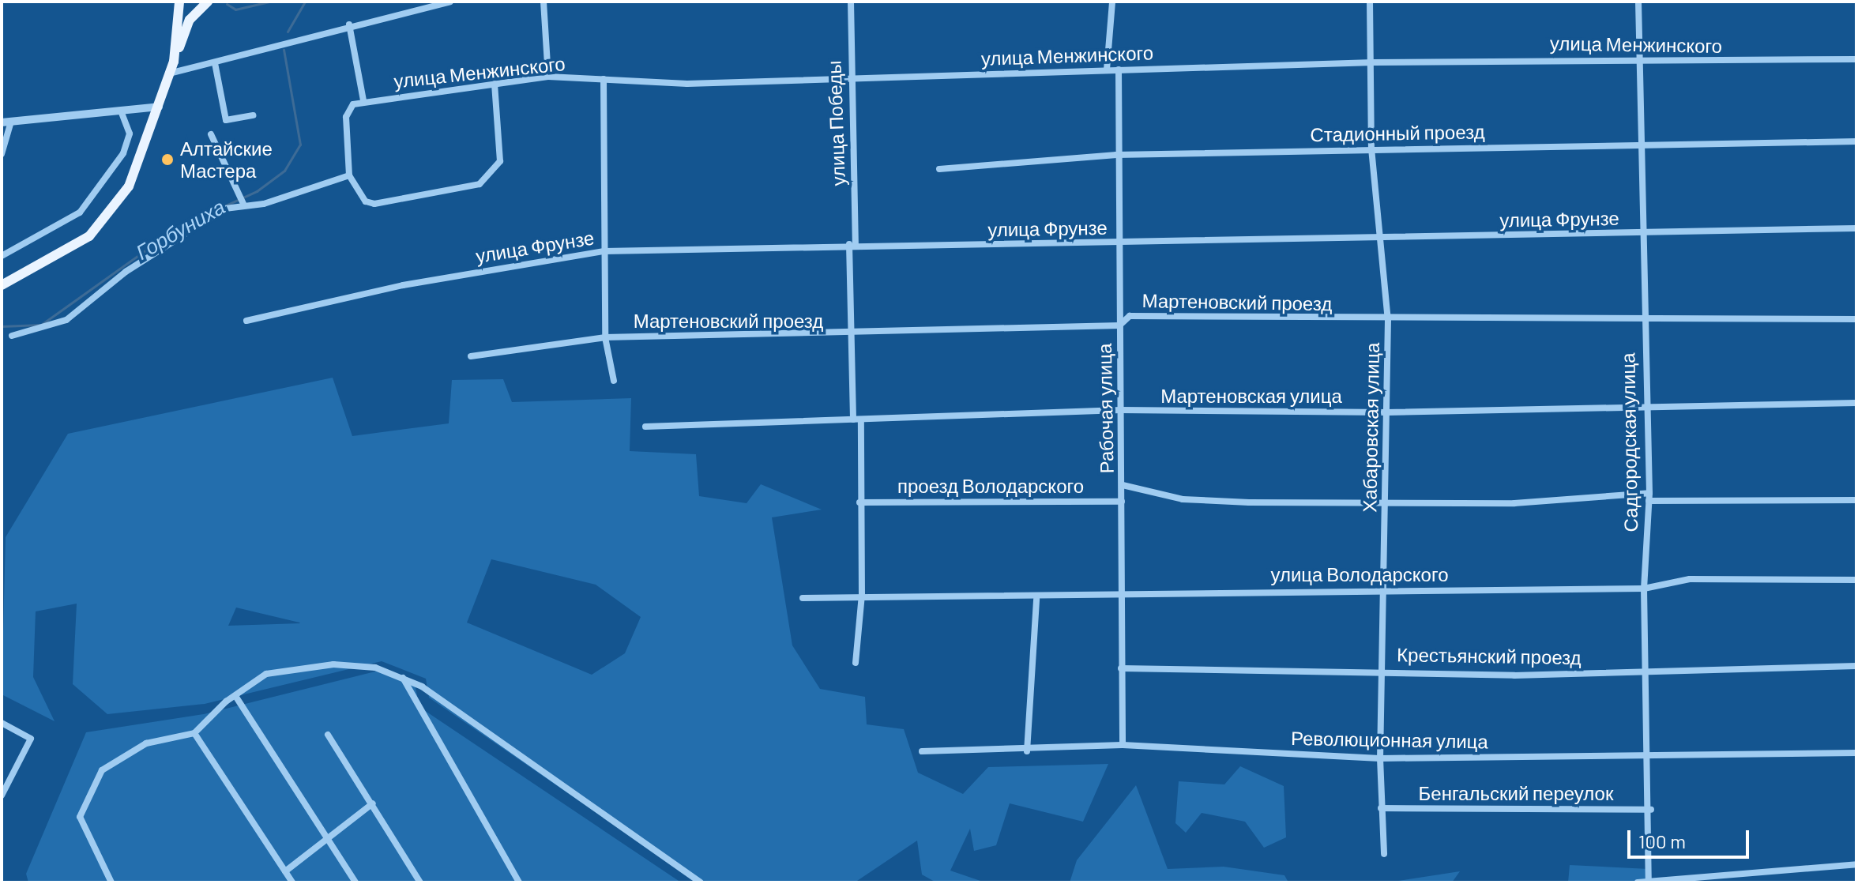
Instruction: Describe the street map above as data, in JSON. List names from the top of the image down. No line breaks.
{"streets":{"street":["улица Менжинского","улица Победы","Стадионный проезд","улица Фрунзе","Мартеновский проезд","Мартеновская улица","Рабочая улица","Хабаровская улица","Садгородская улица","проезд Володарского","улица Володарского","Крестьянский проезд","Революционная улица","Бенгальский переулок"]},"crossings":[["улица Менжинского","улица Победы"],["улица Менжинского","Рабочая улица"],["улица Менжинского","Хабаровская улица"],["улица Менжинского","Садгородская улица"],["улица Победы","улица Фрунзе"],["улица Победы","Мартеновский проезд"],["улица Победы","Мартеновская улица"],["улица Победы","проезд Володарского"],["улица Победы","улица Володарского"],["Стадионный проезд","Рабочая улица"],["Стадионный проезд","Хабаровская улица"],["Стадионный проезд","Садгородская улица"],["улица Фрунзе","Рабочая улица"],["улица Фрунзе","Хабаровская улица"],["улица Фрунзе","Садгородская улица"],["Мартеновский проезд","Рабочая улица"],["Мартеновский проезд","Хабаровская улица"],["Мартеновский проезд","Садгородская улица"],["Мартеновская улица","Рабочая улица"],["Мартеновская улица","Хабаровская улица"],["Мартеновская улица","Садгородская улица"],["Рабочая улица","проезд Володарского"],["Рабочая улица","улица Володарского"],["Рабочая улица","Крестьянский проезд"],["Рабочая улица","Революционная улица"],["Хабаровская улица","улица Володарского"],["Хабаровская улица","Крестьянский проезд"],["Хабаровская улица","Революционная улица"],["Хабаровская улица","Бенгальский переулок"],["Садгородская улица","улица Володарского"],["Садгородская улица","Крестьянский проезд"],["Садгородская улица","Революционная улица"],["Садгородская улица","Бенгальский переулок"]],"water":["Горбуниха"],"places":["Алтайские Мастера"],"scale_bar":"100 m"}
